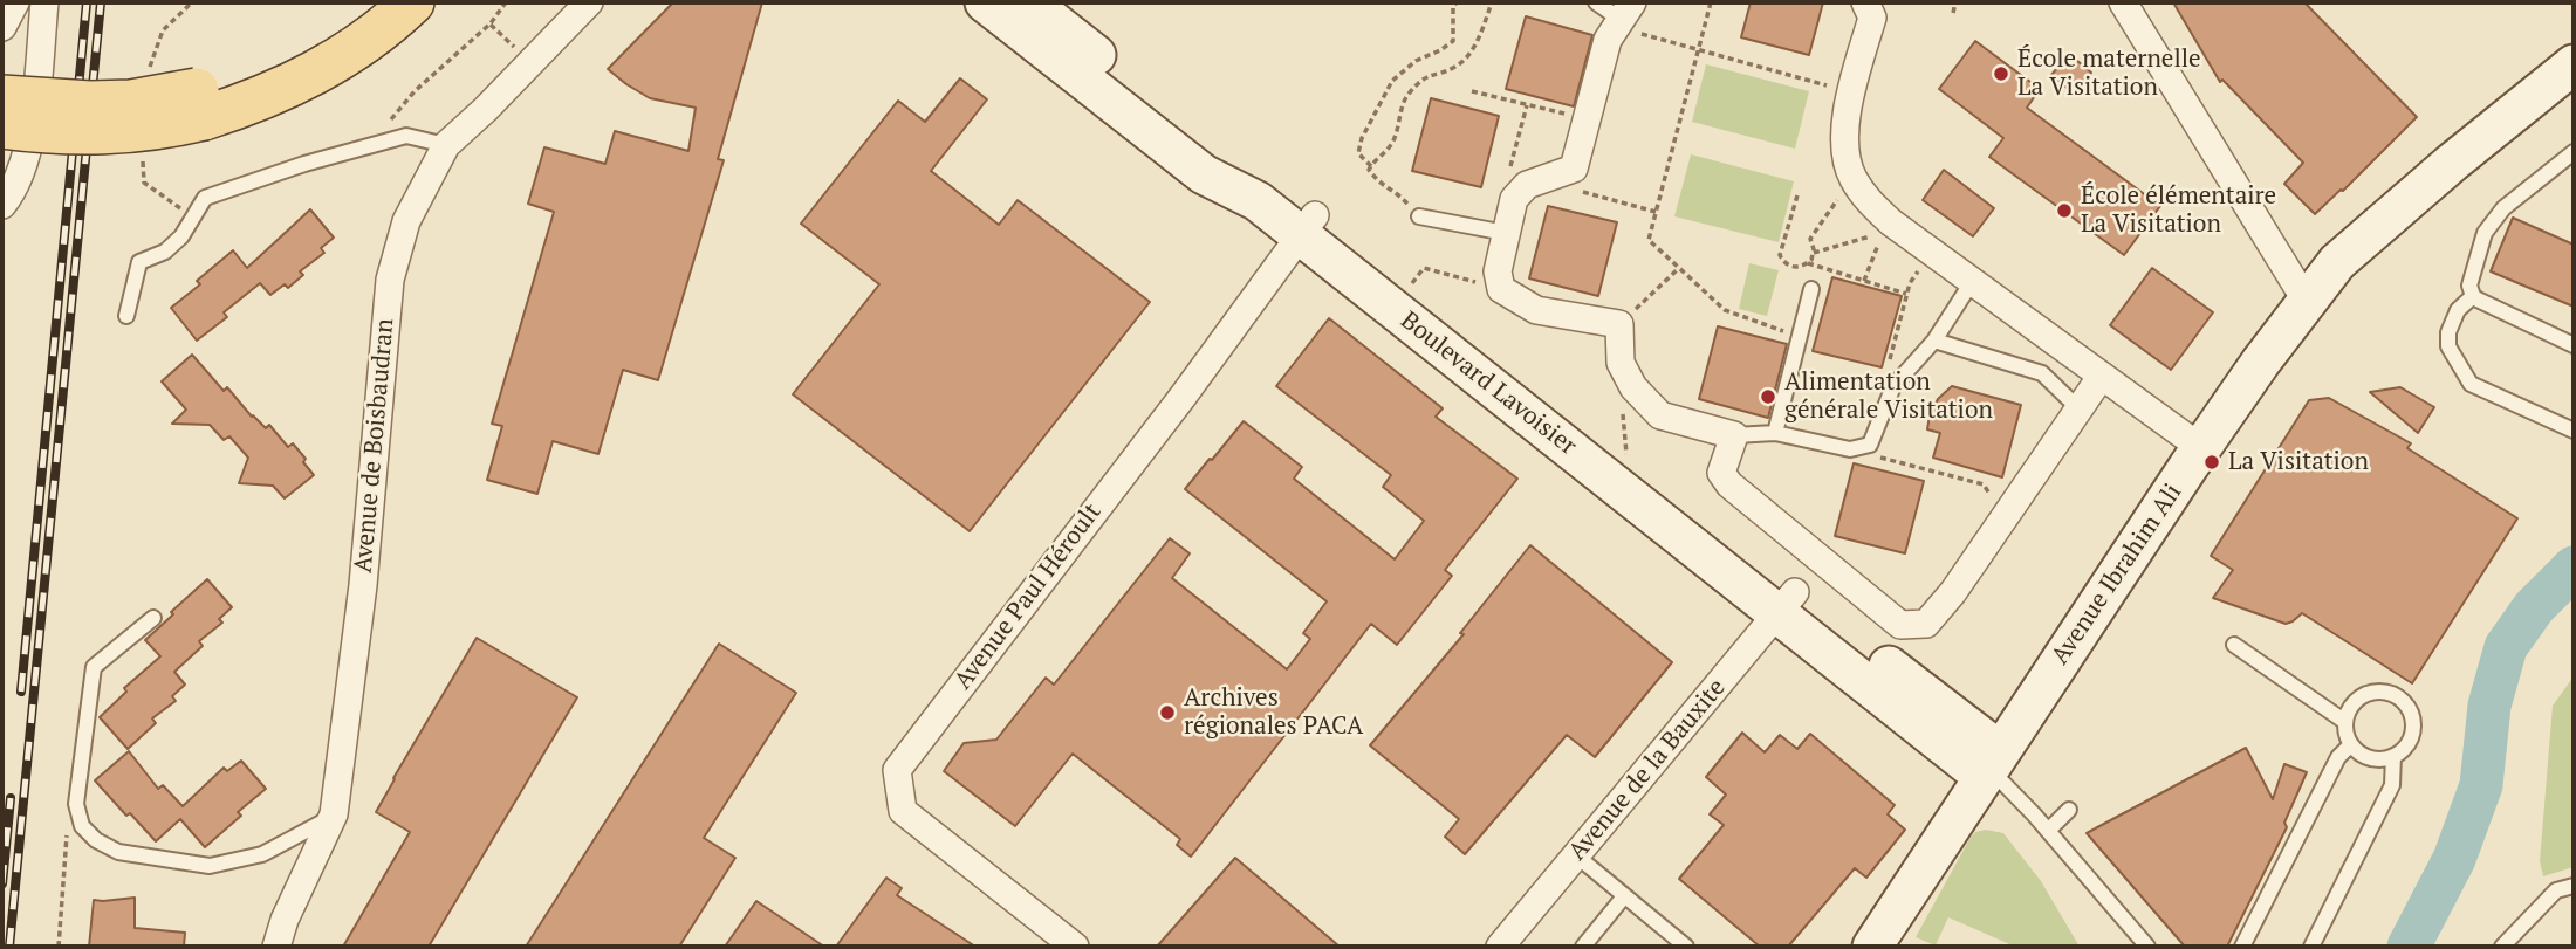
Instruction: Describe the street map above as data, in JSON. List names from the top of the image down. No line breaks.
{"streets":{"street":["Boulevard Lavoisier","Avenue de Boisbaudran","Avenue Ibrahim Ali","Avenue Paul Héroult","Avenue de la Bauxite"]},"crossings":[["Boulevard Lavoisier","Avenue Ibrahim Ali"],["Boulevard Lavoisier","Avenue Paul Héroult"],["Boulevard Lavoisier","Avenue de la Bauxite"]],"places":["École maternelle La Visitation","École élémentaire La Visitation","Alimentation générale Visitation","La Visitation","Archives régionales PACA"]}
